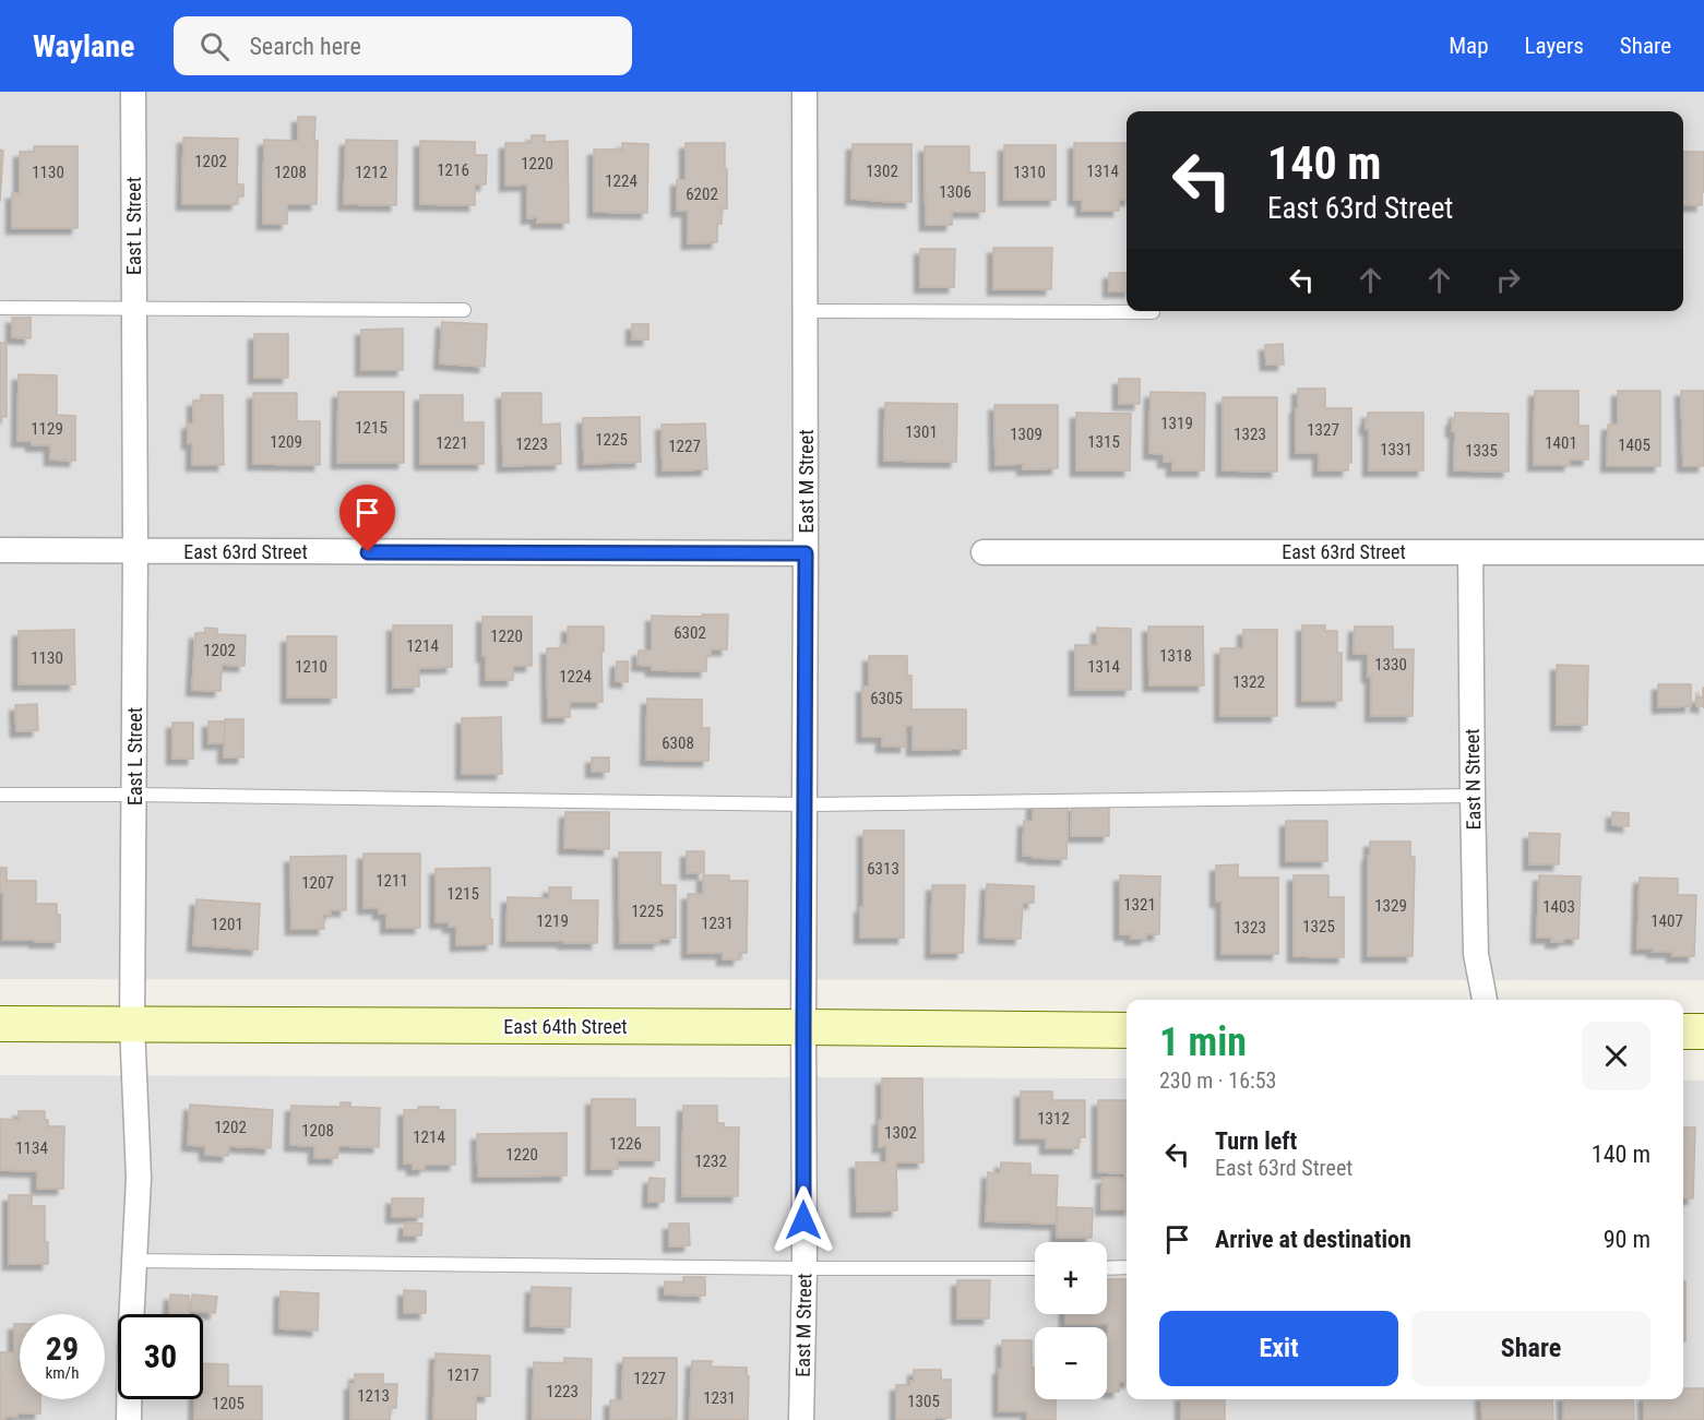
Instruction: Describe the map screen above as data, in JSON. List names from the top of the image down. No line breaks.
{"streets":{"street":["East L Street","East M Street","East 63rd Street","East N Street","East 64th Street"]},"crossings":[["East L Street","East 63rd Street"],["East L Street","East 64th Street"],["East M Street","East 63rd Street"],["East M Street","East 64th Street"],["East 63rd Street","East N Street"]],"house_numbers":["1202","1220","1216","1302","1314","1130","1208","1212","1310","1224","1306","6202","1319","1215","1129","1327","1301","1309","1323","1225","1209","1315","1221","1401","1223","1405","1227","1331","1335","6302","1220","1214","1202","1318","1130","1330","1210","1314","1224","1322","6305","6308","6313","1211","1207","1215","1321","1329","1403","1225","1219","1407","1231","1201","1325","1323","1312","1202","1208","1302","1214","1226","1134","1220","1232","1217","1227","1223","1213","1231","1305","1205"],"page":{"header":"Waylane","search":"Search here","nav":["Map","Layers","Share"],"turn":["140 m","East 63rd Street"],"heading":["1 min","230 m · 16:53"],"list":[{"name":"Turn left","note":"East 63rd Street","value":"140 m"},{"name":"Arrive at destination","value":"90 m"}],"map_buttons":["+","−"],"buttons":["Exit","Share"],"speed":"29 km/h","limit":"30"}}
